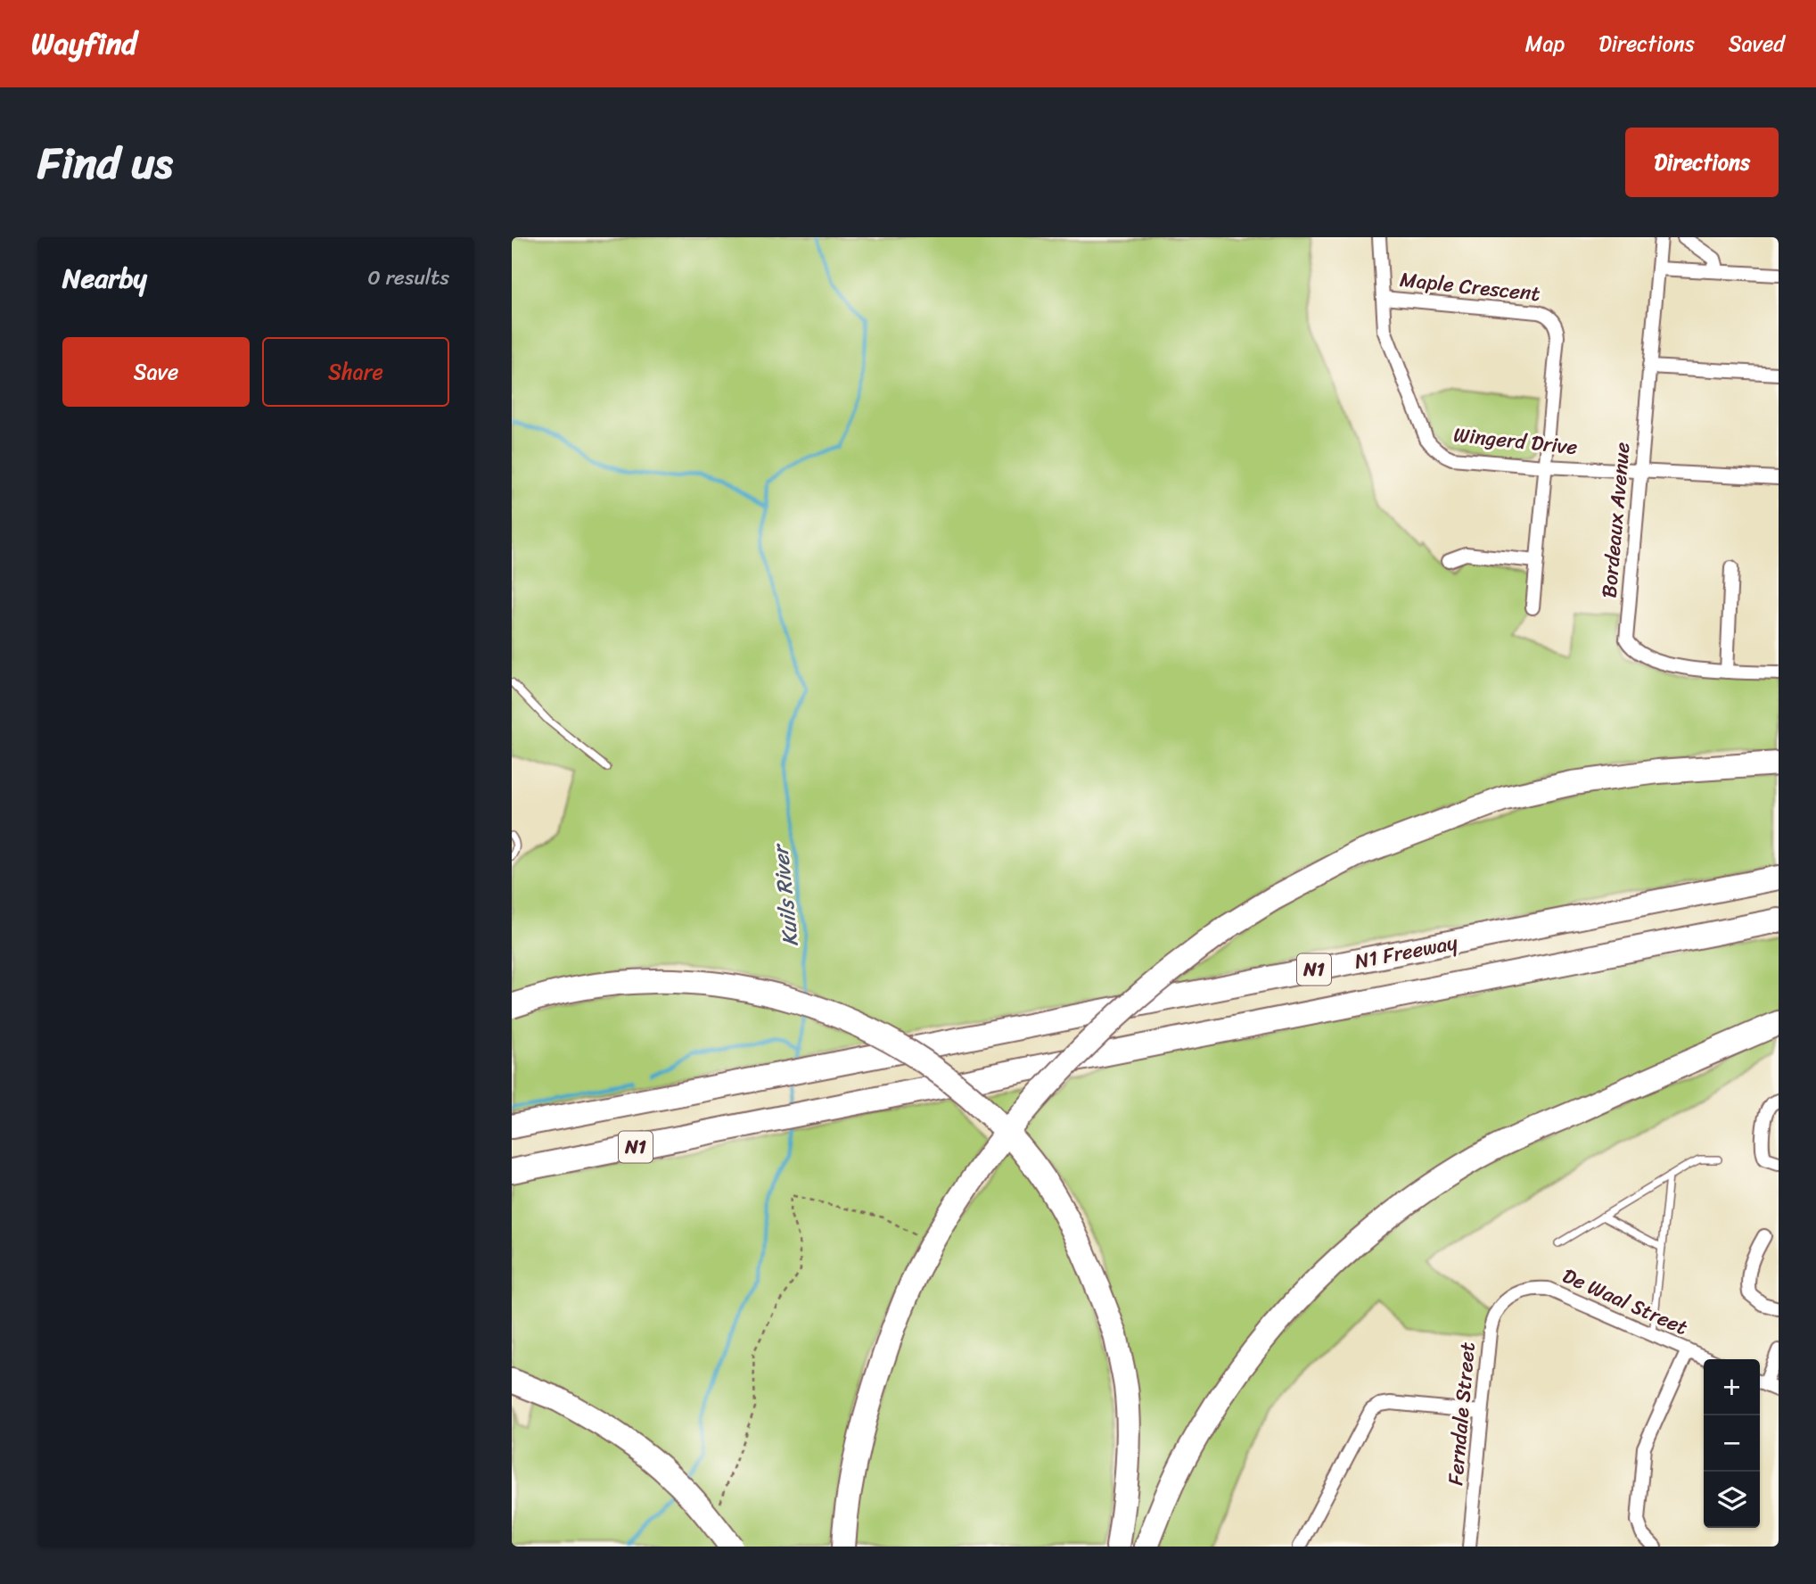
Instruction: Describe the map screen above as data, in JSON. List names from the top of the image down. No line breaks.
{"streets":{"highway":["N1 Freeway","N1"],"street":["Maple Crescent","Wingerd Drive","Bordeaux Avenue","De Waal Street","Ferndale Street"]},"crossings":[["Maple Crescent","Wingerd Drive"],["Wingerd Drive","Bordeaux Avenue"],["De Waal Street","Ferndale Street"]],"water":["Kuils River"],"page":{"header":"Wayfind","nav":["Map","Directions","Saved"],"title":"Find us","buttons":["Directions",["Save","Share"]],"heading":["Nearby","0 results"],"map_buttons":["+","−"]}}
